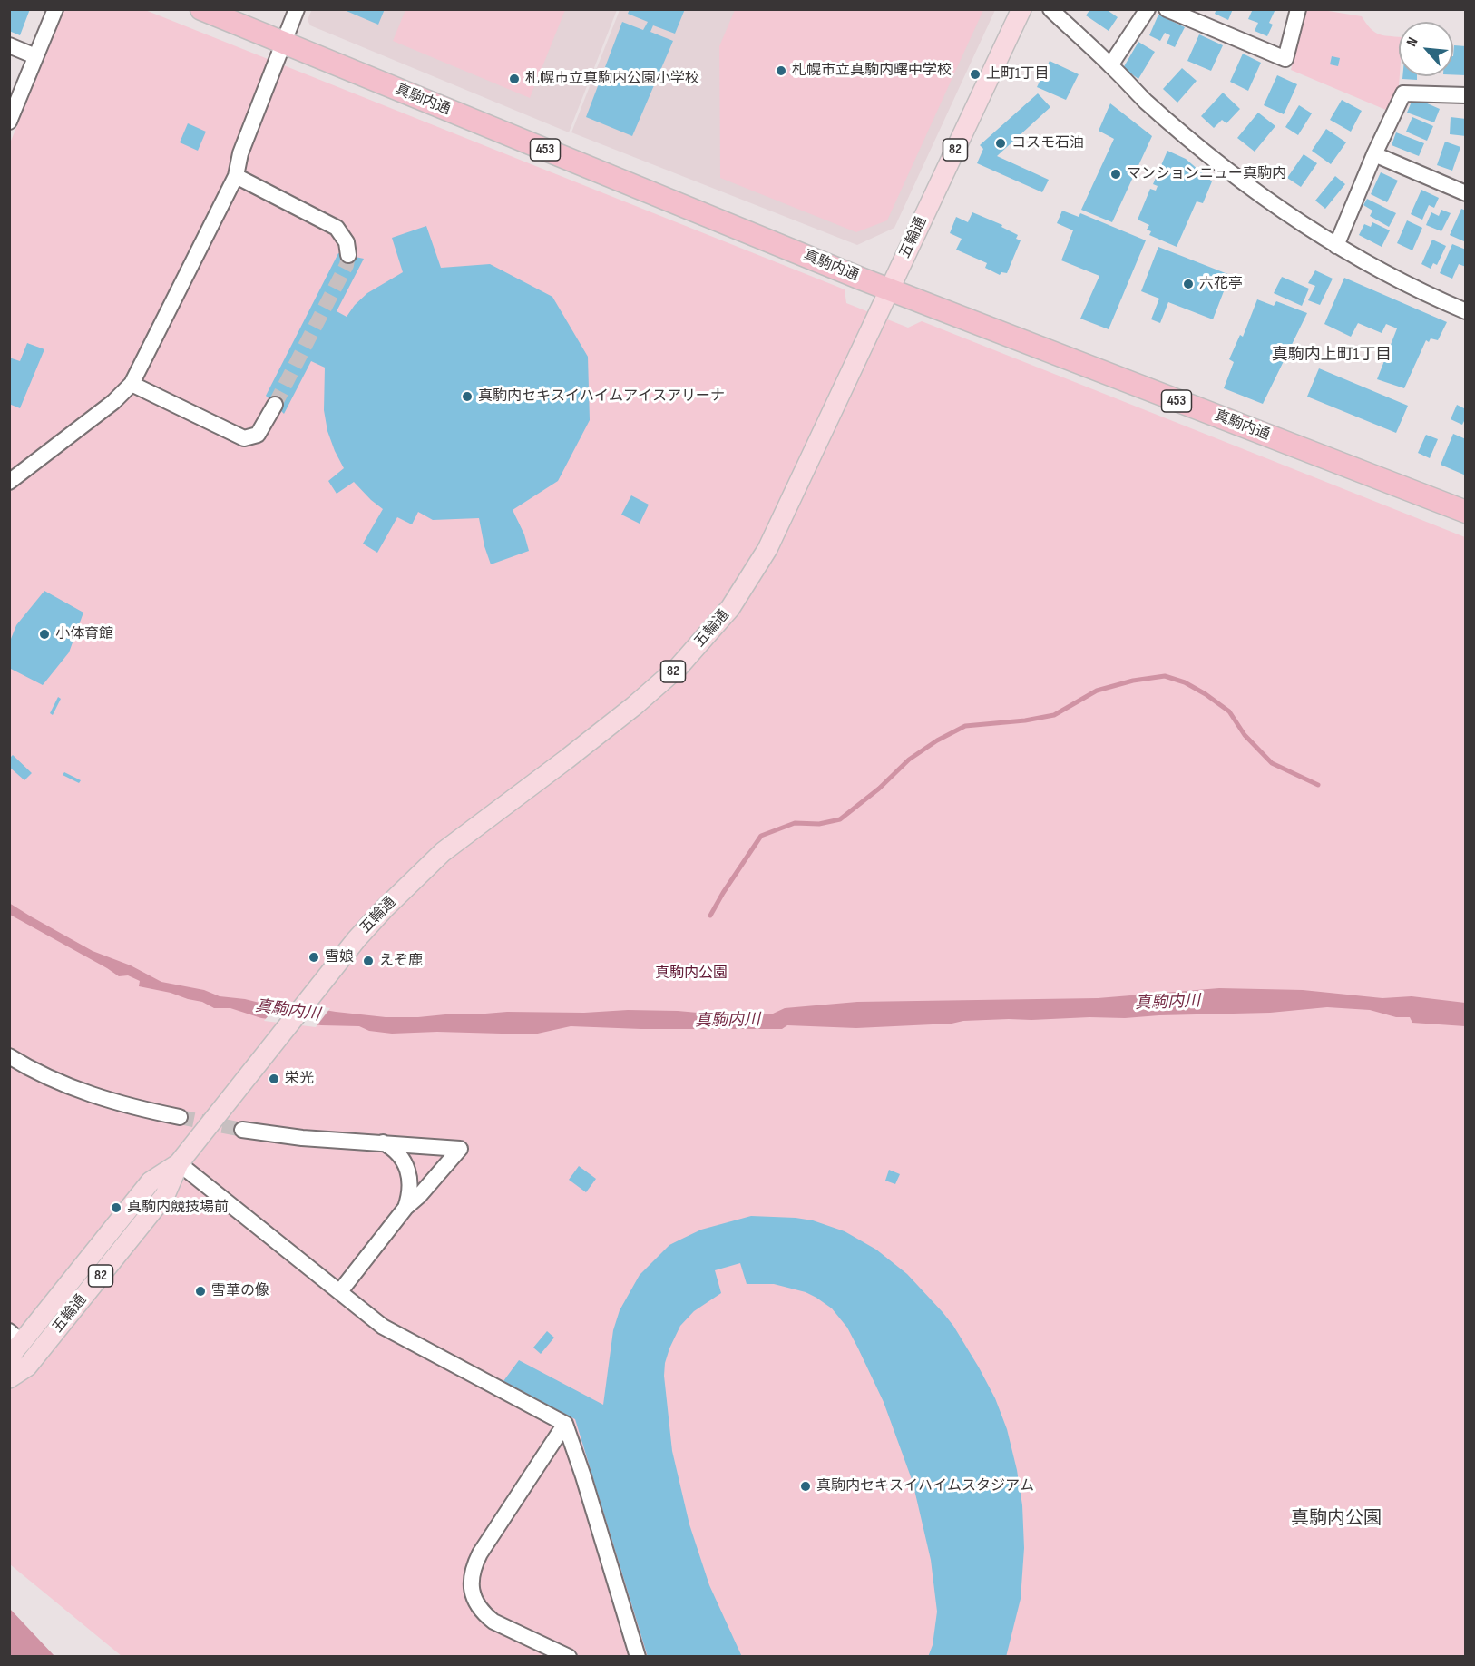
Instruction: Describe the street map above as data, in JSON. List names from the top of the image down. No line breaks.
{"streets":{"highway":["真駒内通","453"],"main road":["82","五輪通"]},"crossings":[["真駒内通","五輪通"]],"districts":["真駒内上町1丁目","真駒内公園"],"water":["真駒内川"],"parks":["真駒内公園"],"places":["札幌市立真駒内曙中学校","上町1丁目","札幌市立真駒内公園小学校","コスモ石油","マンションニュー真駒内","六花亭","真駒内セキスイハイムアイスアリーナ","小体育館","雪娘","えぞ鹿","栄光","真駒内競技場前","雪華の像","真駒内セキスイハイムスタジアム"],"north":"top left"}
